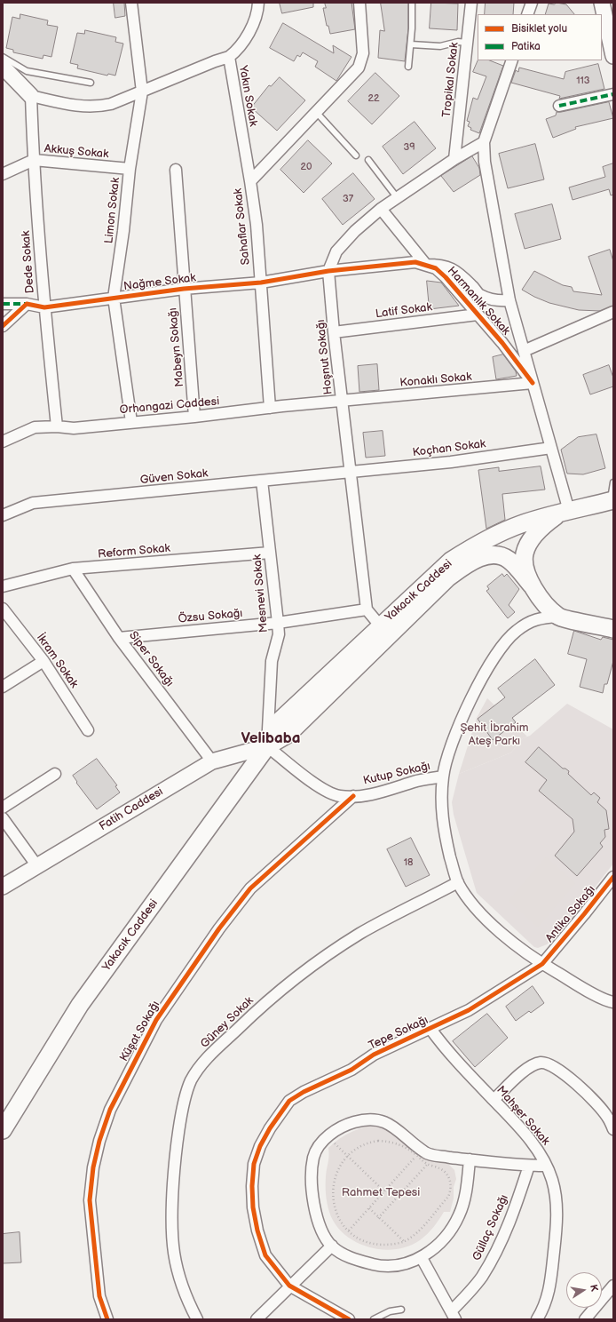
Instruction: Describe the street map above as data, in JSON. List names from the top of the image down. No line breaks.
{"streets":{"main road":["Yakacık Caddesi"],"street":["Tropikal Sokak","Yakın Sokak","Akkuş Sokak","Limon Sokak","Sahaflar Sokak","Dede Sokak","Nağme Sokak","Harmanlık Sokak","Latif Sokak","Mabeyn Sokağı","Hoşnut Sokağı","Konaklı Sokak","Orhangazi Caddesi","Koçhan Sokak","Güven Sokak","Reform Sokak","Mesnevi Sokak","Özsu Sokağı","Siper Sokağı","İkram Sokak","Kutup Sokağı","Fatih Caddesi","Antika Sokağı","Güney Sokak","Küşat Sokağı","Tepe Sokağı","Mahşer Sokak","Güllaç Sokağı"]},"crossings":[["Tropikal Sokak","Hoşnut Sokağı"],["Yakın Sokak","Sahaflar Sokak"],["Akkuş Sokak","Limon Sokak"],["Akkuş Sokak","Dede Sokak"],["Limon Sokak","Nağme Sokak"],["Limon Sokak","Orhangazi Caddesi"],["Sahaflar Sokak","Nağme Sokak"],["Sahaflar Sokak","Orhangazi Caddesi"],["Dede Sokak","Nağme Sokak"],["Dede Sokak","Orhangazi Caddesi"],["Nağme Sokak","Harmanlık Sokak"],["Nağme Sokak","Mabeyn Sokağı"],["Nağme Sokak","Hoşnut Sokağı"],["Harmanlık Sokak","Latif Sokak"],["Harmanlık Sokak","Hoşnut Sokağı"],["Harmanlık Sokak","Konaklı Sokak"],["Latif Sokak","Hoşnut Sokağı"],["Mabeyn Sokağı","Orhangazi Caddesi"],["Hoşnut Sokağı","Konaklı Sokak"],["Hoşnut Sokağı","Orhangazi Caddesi"],["Hoşnut Sokağı","Koçhan Sokak"],["Hoşnut Sokağı","Güven Sokak"],["Hoşnut Sokağı","Özsu Sokağı"],["Konaklı Sokak","Orhangazi Caddesi"],["Koçhan Sokak","Güven Sokak"],["Güven Sokak","Mesnevi Sokak"],["Reform Sokak","Mesnevi Sokak"],["Reform Sokak","Siper Sokağı"],["Yakacık Caddesi","Mesnevi Sokak"],["Yakacık Caddesi","Kutup Sokağı"],["Yakacık Caddesi","Fatih Caddesi"],["Mesnevi Sokak","Özsu Sokağı"],["Mesnevi Sokak","Kutup Sokağı"],["Mesnevi Sokak","Fatih Caddesi"],["Özsu Sokağı","Siper Sokağı"],["Siper Sokağı","Fatih Caddesi"],["Kutup Sokağı","Fatih Caddesi"],["Kutup Sokağı","Küşat Sokağı"],["Antika Sokağı","Tepe Sokağı"],["Tepe Sokağı","Mahşer Sokak"]],"districts":["Velibaba"],"parks":["Şehit İbrahim Ateş Parkı","Rahmet Tepesi"],"house_numbers":["113","22","39","20","37","18"],"legend":["Bisiklet yolu","Patika"],"north":"right"}
